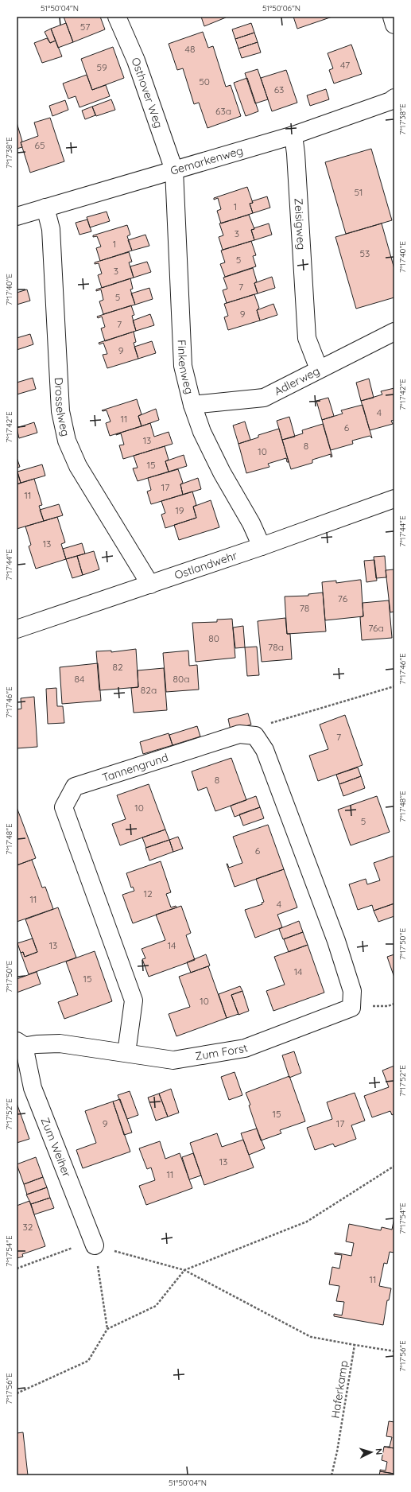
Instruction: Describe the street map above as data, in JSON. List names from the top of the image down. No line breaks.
{"streets":{"street":["Osthover Weg","Gemarkenweg","Zeisigweg","Finkenweg","Adlerweg","Drosselweg","Ostlandwehr","Tannengrund","Zum Forst","Zum Weiher"],"path":["Haferkamp"]},"crossings":[["Osthover Weg","Gemarkenweg"],["Osthover Weg","Finkenweg"],["Gemarkenweg","Zeisigweg"],["Gemarkenweg","Finkenweg"],["Gemarkenweg","Drosselweg"],["Zeisigweg","Adlerweg"],["Finkenweg","Adlerweg"],["Finkenweg","Ostlandwehr"],["Drosselweg","Ostlandwehr"],["Tannengrund","Zum Forst"],["Zum Forst","Zum Weiher"]],"house_numbers":["57","48","47","59","50","63","63a","65","51","1","3","1","53","5","3","7","5","9","7","9","4","11","6","13","8","10","15","17","11","19","13","76","78","76a","80","78a","82","84","80a","82a","7","8","10","5","6","12","11","4","13","14","14","15","10","15","9","17","13","11","32","11"],"north":"right","coordinates":["51°50'04\"N","51°50'06\"N","7°17'38\"E","7°17'40\"E","7°17'42\"E","7°17'44\"E","7°17'46\"E","7°17'48\"E","7°17'50\"E","7°17'52\"E","7°17'54\"E","7°17'56\"E"]}
